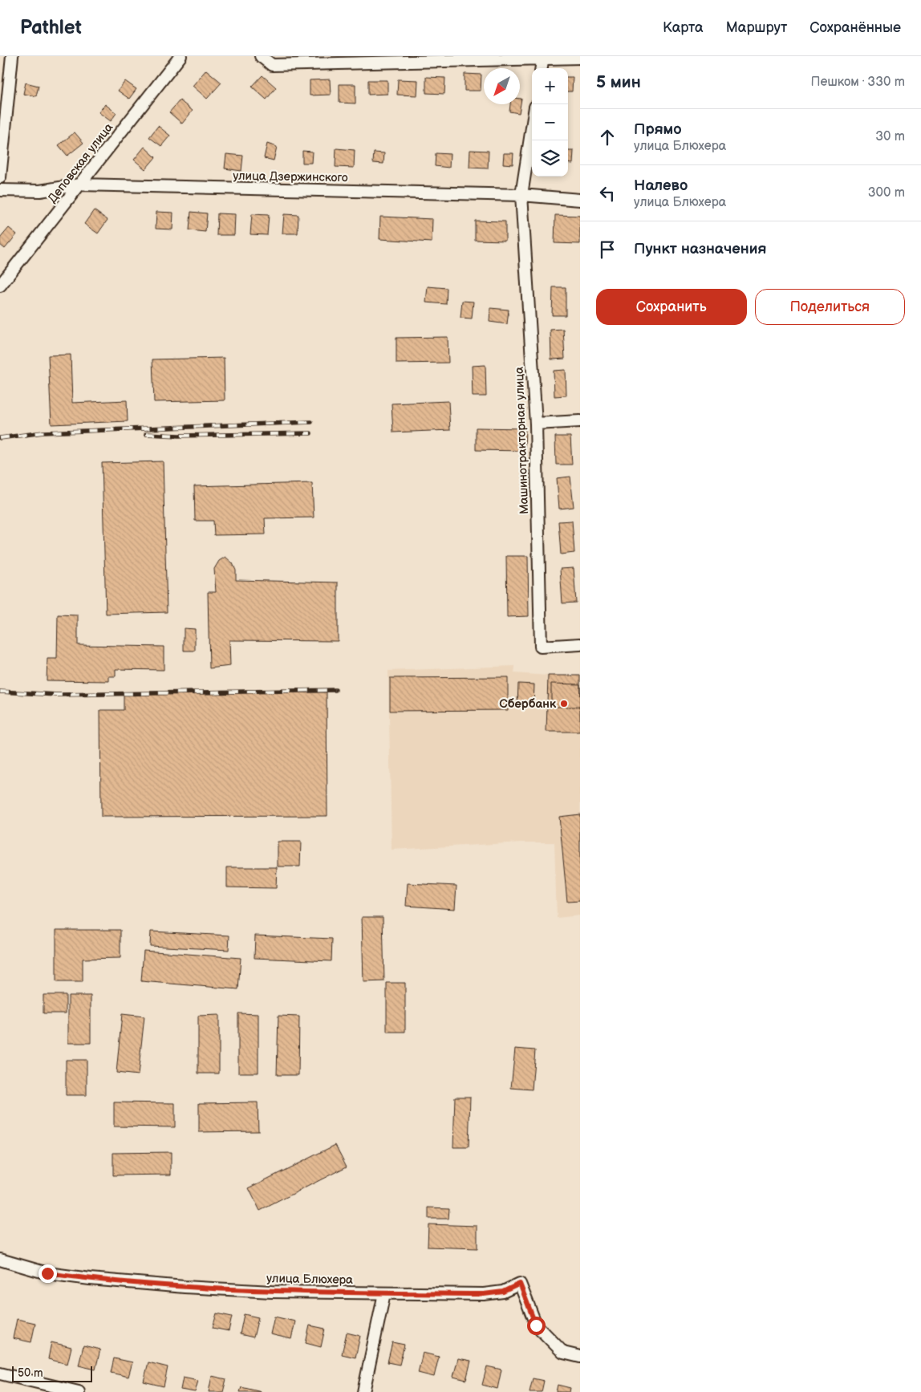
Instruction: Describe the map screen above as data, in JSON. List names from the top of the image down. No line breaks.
{"streets":{"street":["Деповская улица","улица Дзержинского","Машинотракторная улица","улица Блюхера"]},"crossings":[["Деповская улица","улица Дзержинского"],["улица Дзержинского","Машинотракторная улица"]],"places":["Сбербанк"],"scale_bar":"50 m","north":"bottom left","page":{"header":"Pathlet","nav":["Карта","Маршрут","Сохранённые"],"heading":["5 мин","Пешком · 330 m"],"map_buttons":["+","−"],"list":[["Прямо","улица Блюхера","30 m"],["Налево","улица Блюхера","300 m"],"Пункт назначения"],"buttons":["Сохранить","Поделиться"],"scale":"50 m"}}
